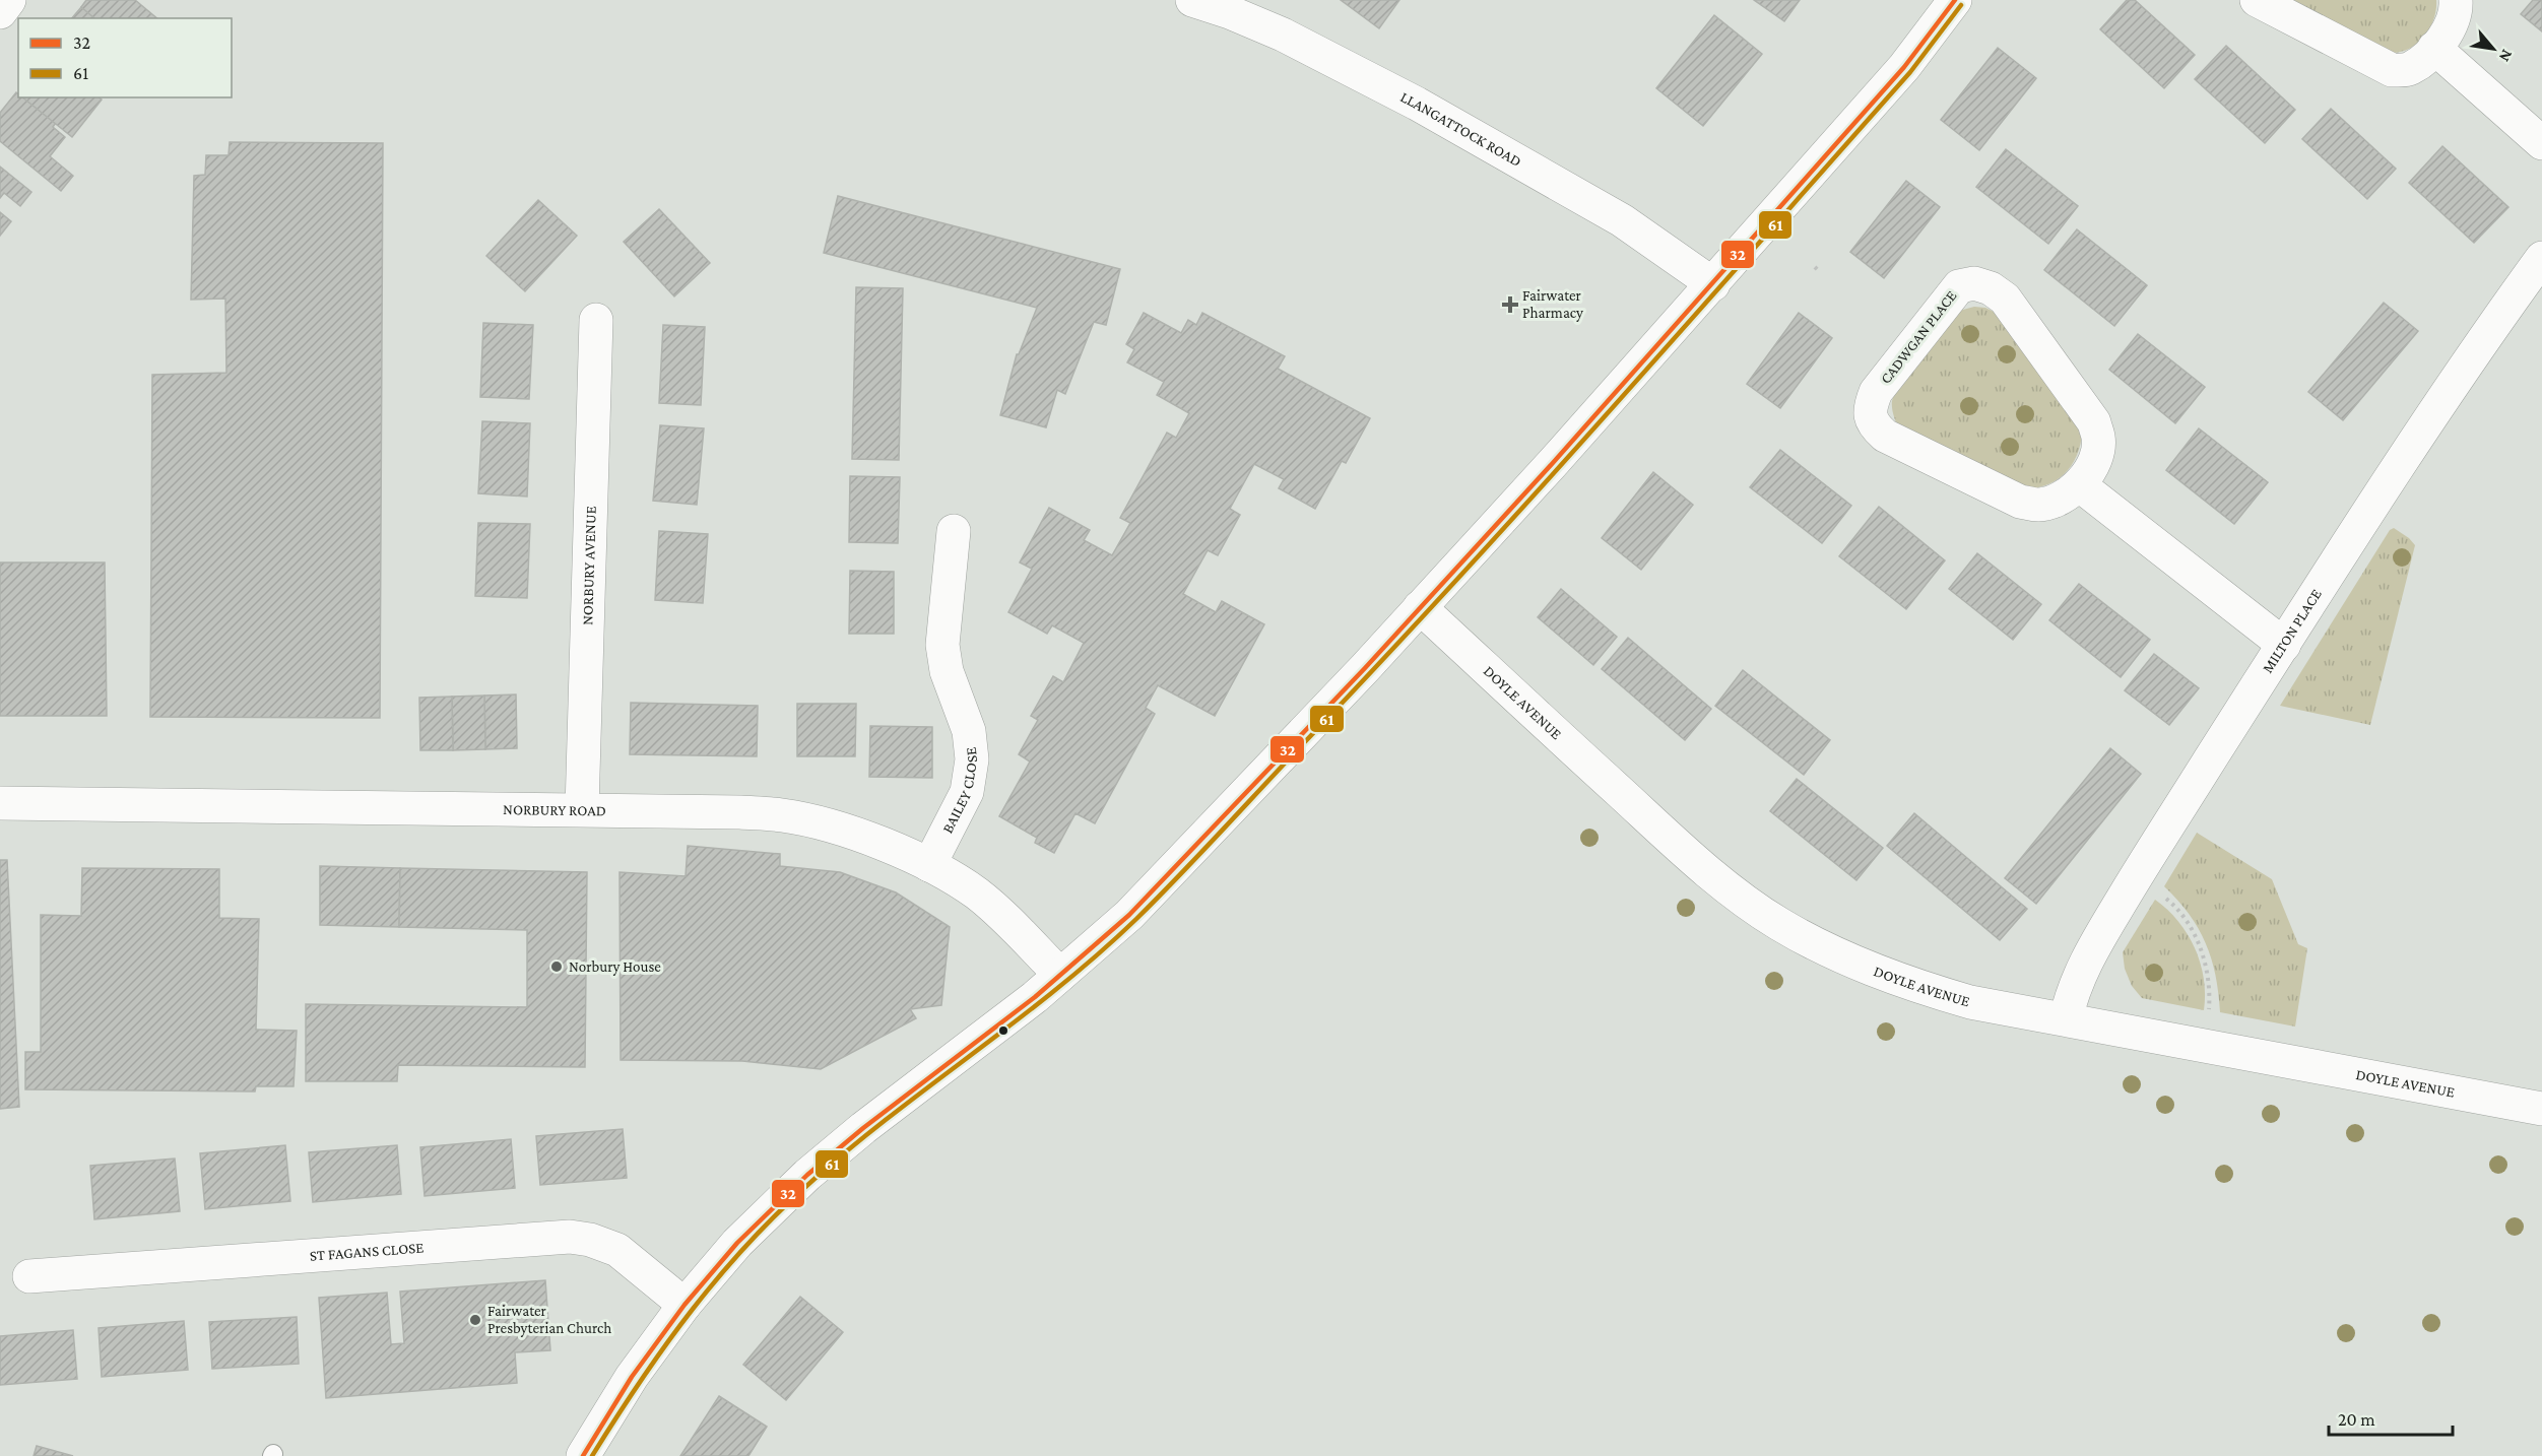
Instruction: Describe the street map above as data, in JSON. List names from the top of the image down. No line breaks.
{"streets":{"street":["LLANGATTOCK ROAD","CADWGAN PLACE","NORBURY AVENUE","MILTON PLACE","DOYLE AVENUE","BAILEY CLOSE","NORBURY ROAD","ST FAGANS CLOSE"]},"crossings":[["NORBURY AVENUE","NORBURY ROAD"],["MILTON PLACE","DOYLE AVENUE"],["BAILEY CLOSE","NORBURY ROAD"]],"places":{"health":["Fairwater Pharmacy"],"other":["Norbury House","Fairwater Presbyterian Church"]},"lines":["transit line 32","transit line 61"],"legend":["32","61"],"scale_bar":"20 m","north":"bottom right"}
